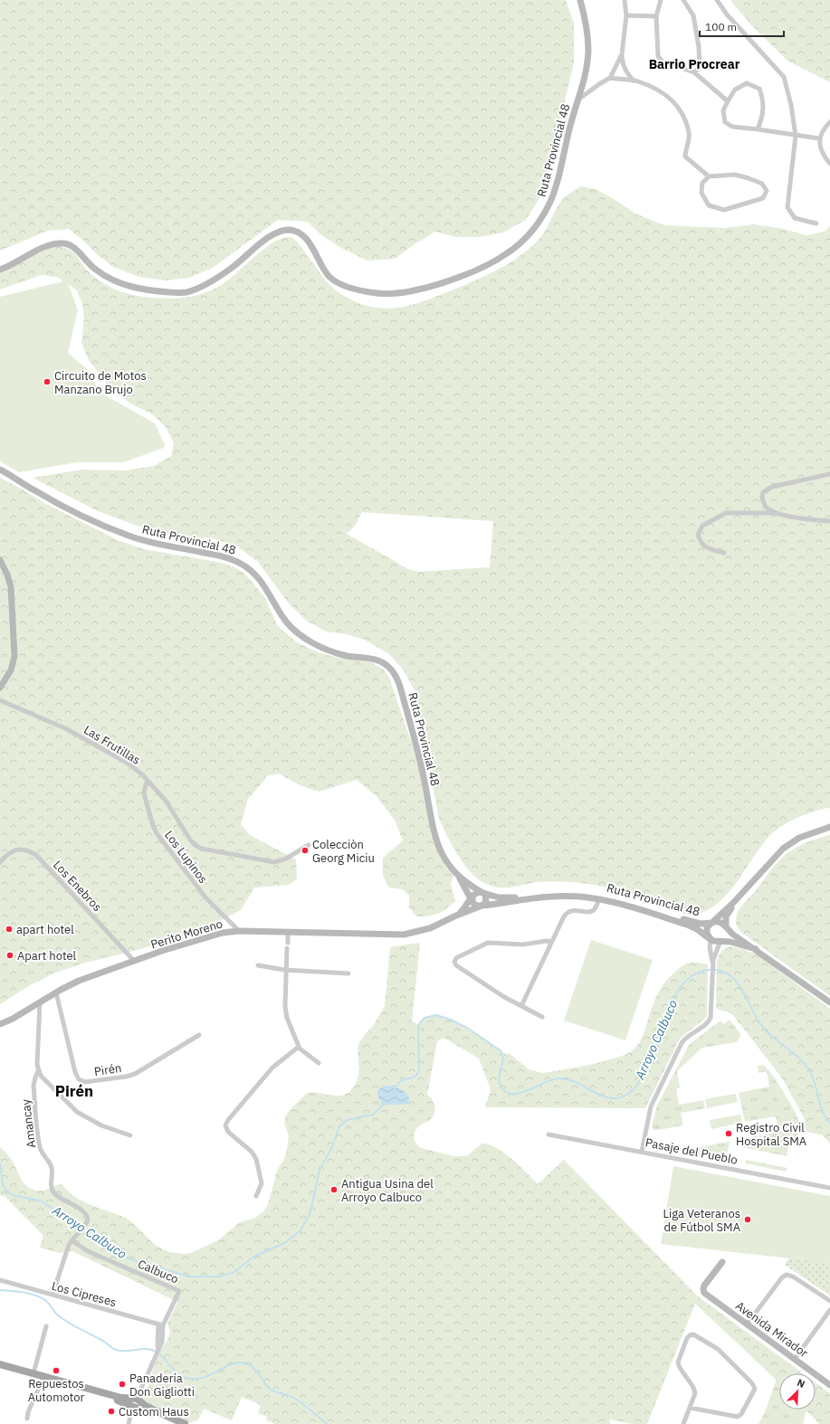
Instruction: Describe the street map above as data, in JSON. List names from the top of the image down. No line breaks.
{"streets":{"main road":["Ruta Provincial 48","Perito Moreno","Avenida Mirador"],"street":["Las Frutillas","Los Lupinos","Los Enebros","Pirén","Amancay","Pasaje del Pueblo","Calbuco","Los Cipreses"]},"crossings":[["Ruta Provincial 48","Perito Moreno"],["Las Frutillas","Los Lupinos"],["Los Lupinos","Perito Moreno"],["Los Enebros","Perito Moreno"],["Perito Moreno","Pirén"],["Amancay","Calbuco"],["Amancay","Los Cipreses"],["Calbuco","Los Cipreses"]],"districts":["Barrio Procrear","Pirén"],"water":["Arroyo Calbuco"],"places":["Circuito de Motos Manzano Brujo","Colecciòn Georg Miciu","apart hotel","Apart hotel","Registro Civil Hospital SMA","Antigua Usina del Arroyo Calbuco","Liga Veteranos de Fútbol SMA","Repuestos Automotor","Panadería Don Gigliotti","Custom Haus"],"scale_bar":"100 m","north":"top right"}
